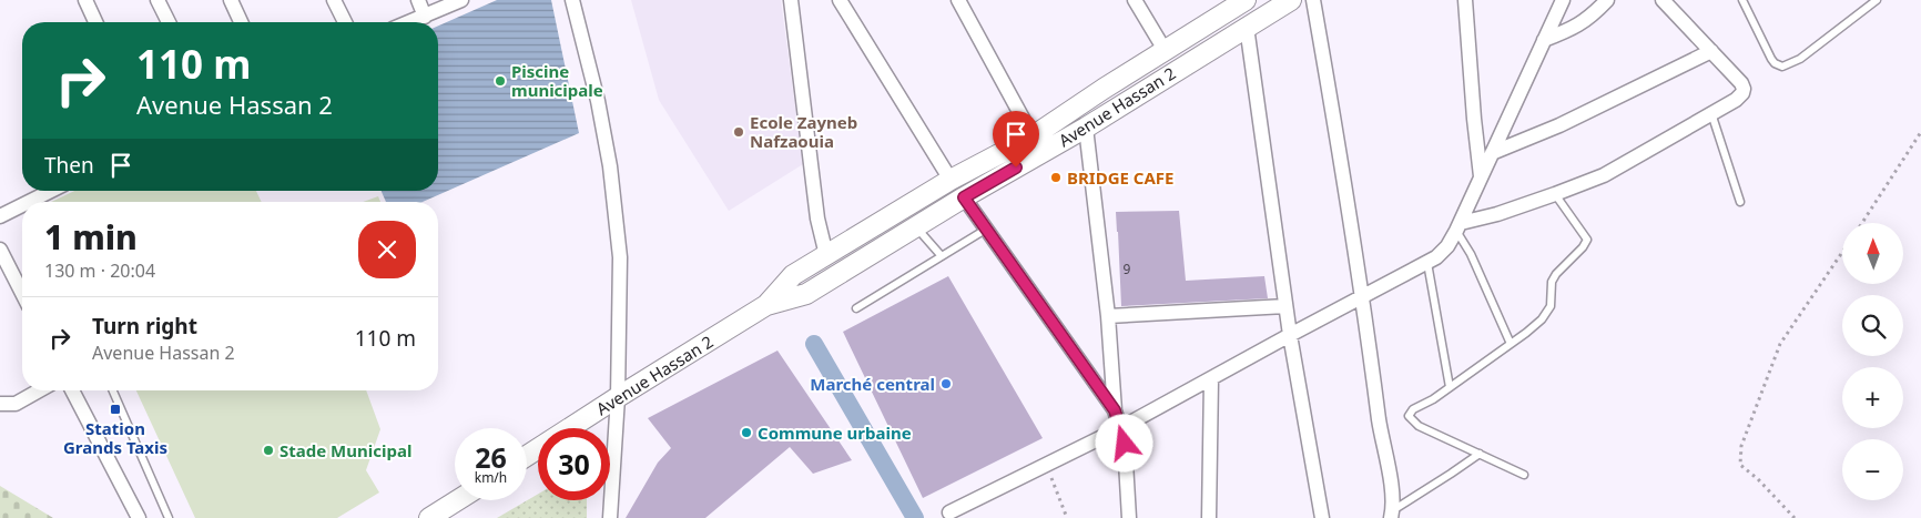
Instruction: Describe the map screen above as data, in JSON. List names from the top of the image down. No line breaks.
{"streets":{"main road":["Avenue Hassan 2"]},"places":{"other":["Piscine municipale","Ecole Zayneb Nafzaouia","BRIDGE CAFE","Marché central","Commune urbaine","Stade Municipal"],"transit":["Station Grands Taxis"]},"house_numbers":["9"],"north":"top","page":{"turn":["110 m","Avenue Hassan 2"],"then":"Then","heading":["1 min","130 m · 20:04"],"map_buttons":["+","−"],"list":[{"name":"Turn right","note":"Avenue Hassan 2","value":"110 m"}],"speed":"26 km/h","limit":"30"}}
